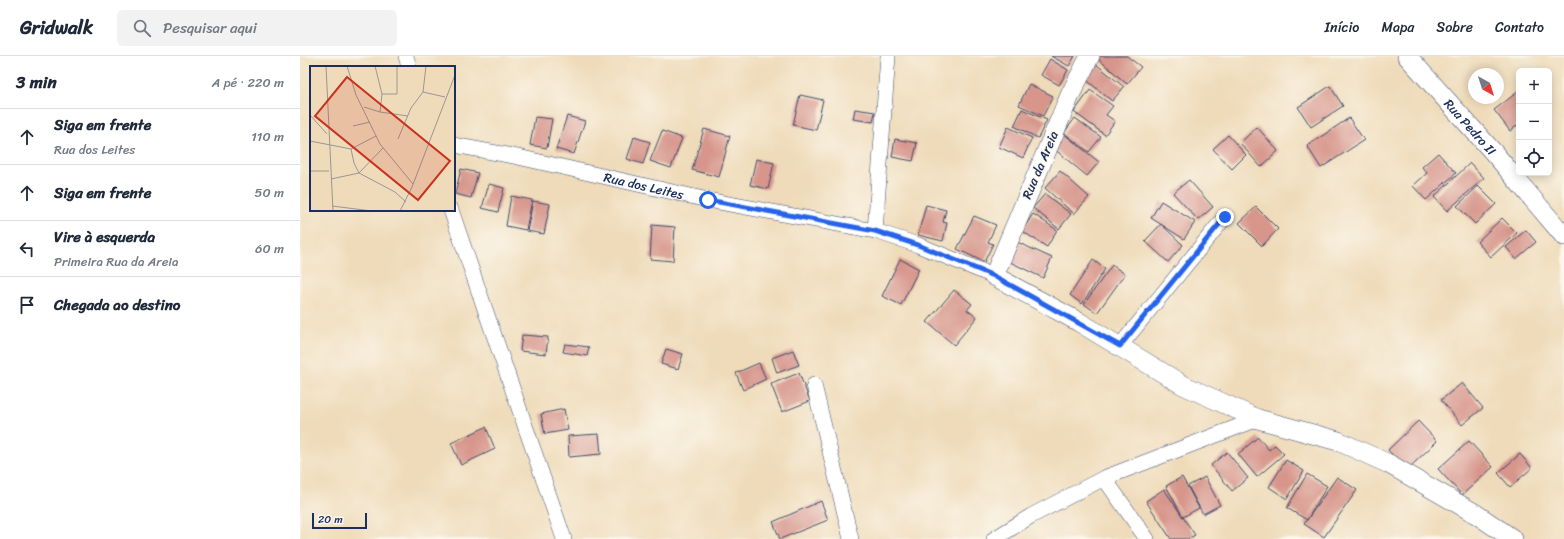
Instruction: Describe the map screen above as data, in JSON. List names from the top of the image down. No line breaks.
{"streets":{"street":["Rua Pedro II","Rua da Areia","Rua dos Leites"]},"crossings":[["Rua da Areia","Rua dos Leites"]],"scale_bar":"20 m","north":"bottom right","page":{"header":"Gridwalk","search":"Pesquisar aqui","nav":["Início","Mapa","Sobre","Contato"],"heading":["3 min","A pé · 220 m"],"map_buttons":["+","−"],"list":[["Siga em frente","Rua dos Leites","110 m"],["Siga em frente","50 m"],["Vire à esquerda","Primeira Rua da Areia","60 m"],"Chegada ao destino"],"scale":"20 m"}}
